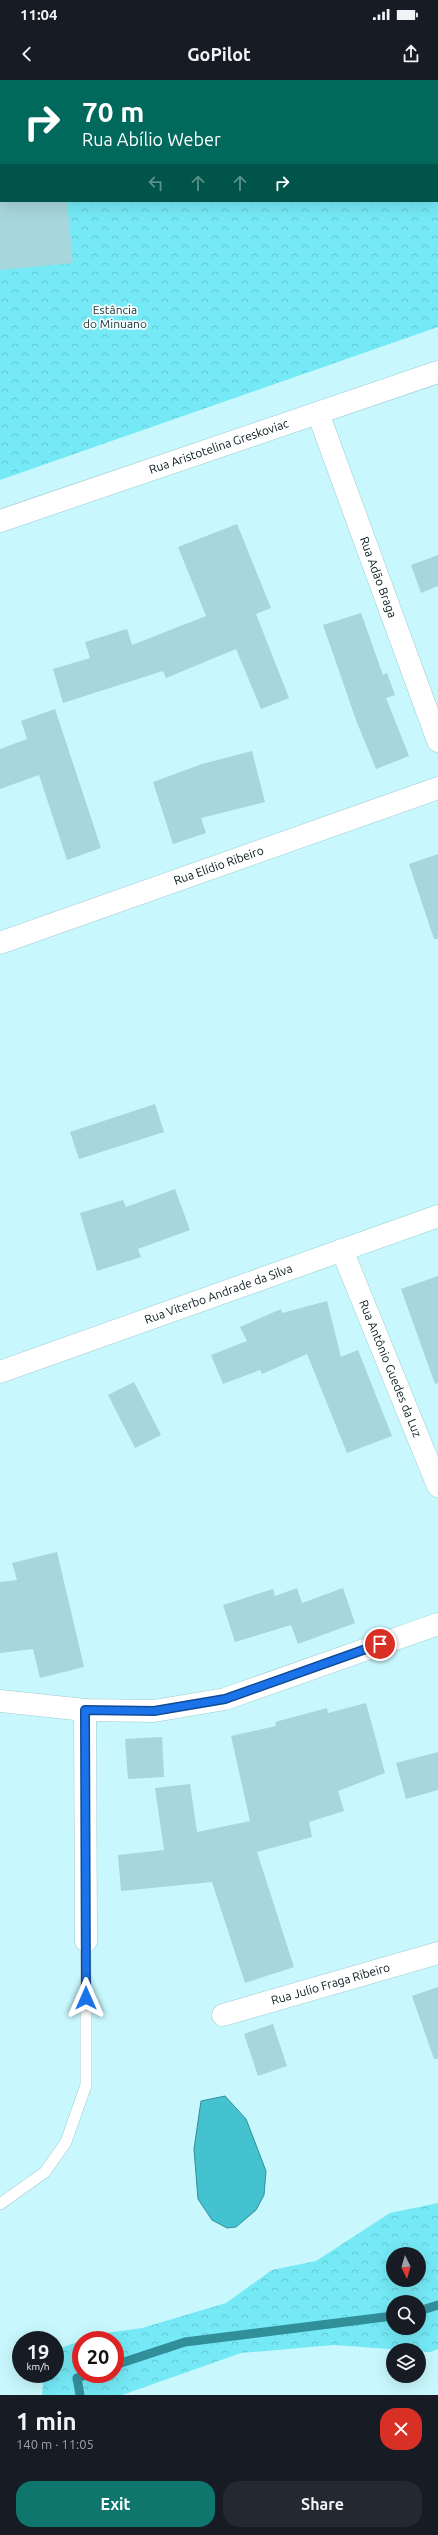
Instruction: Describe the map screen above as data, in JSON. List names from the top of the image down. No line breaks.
{"streets":{"street":["Rua Aristotelina Greskoviac","Rua Adão Braga","Rua Elídio Ribeiro","Rua Viterbo Andrade da Silva","Rua Antônio Guedes da Luz","Rua Julio Fraga Ribeiro"]},"crossings":[["Rua Aristotelina Greskoviac","Rua Adão Braga"],["Rua Viterbo Andrade da Silva","Rua Antônio Guedes da Luz"]],"parks":["Estância do Minuano"],"north":"bottom","page":{"status":"11:04","header":"GoPilot","turn":["70 m","Rua Abílio Weber"],"speed":"19 km/h","limit":"20","heading":["1 min","140 m · 11:05"],"buttons":["Exit","Share"]}}
